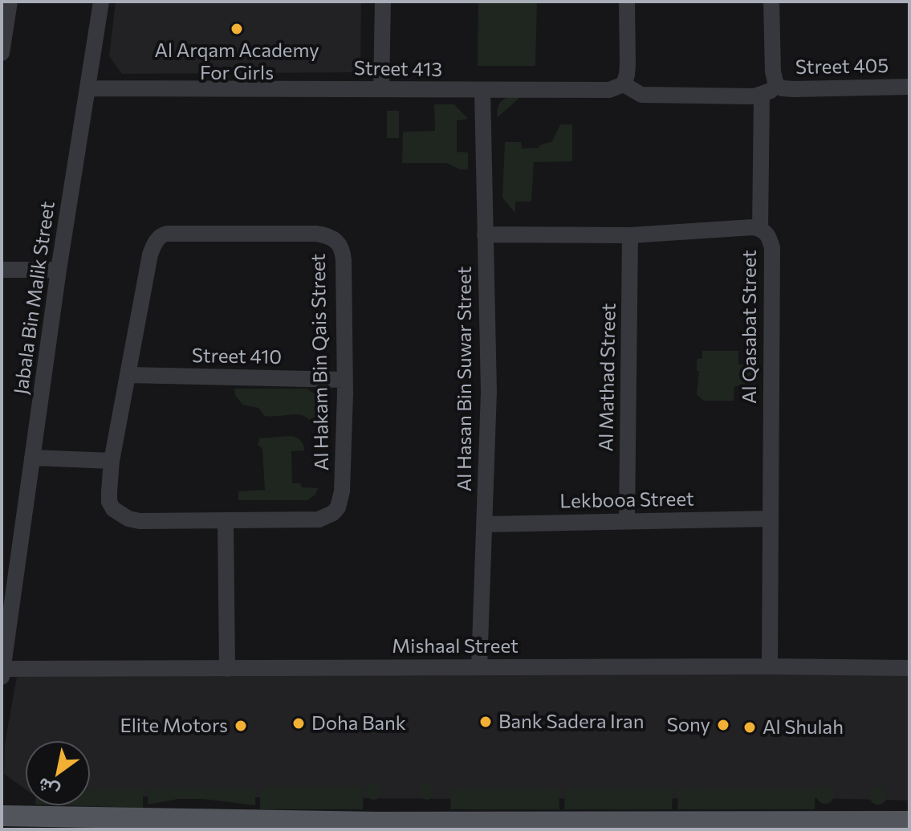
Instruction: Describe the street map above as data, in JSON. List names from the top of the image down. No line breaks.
{"streets":{"street":["Street 405","Street 413","Jabala Bin Malik Street","Al Qasabat Street","Street 410","Al Hakam Bin Qais Street","Al Mathad Street","Al Hasan Bin Suwar Street","Lekbooa Street","Mishaal Street"]},"crossings":[["Street 413","Jabala Bin Malik Street"],["Street 413","Al Hasan Bin Suwar Street"],["Jabala Bin Malik Street","Mishaal Street"],["Al Qasabat Street","Al Mathad Street"],["Al Qasabat Street","Al Hasan Bin Suwar Street"],["Al Qasabat Street","Lekbooa Street"],["Al Qasabat Street","Mishaal Street"],["Street 410","Al Hakam Bin Qais Street"],["Al Mathad Street","Lekbooa Street"],["Al Hasan Bin Suwar Street","Lekbooa Street"],["Al Hasan Bin Suwar Street","Mishaal Street"]],"places":["Al Arqam Academy For Girls","Bank Sadera Iran","Doha Bank","Sony","Elite Motors","Al Shulah"],"north":"bottom left"}
